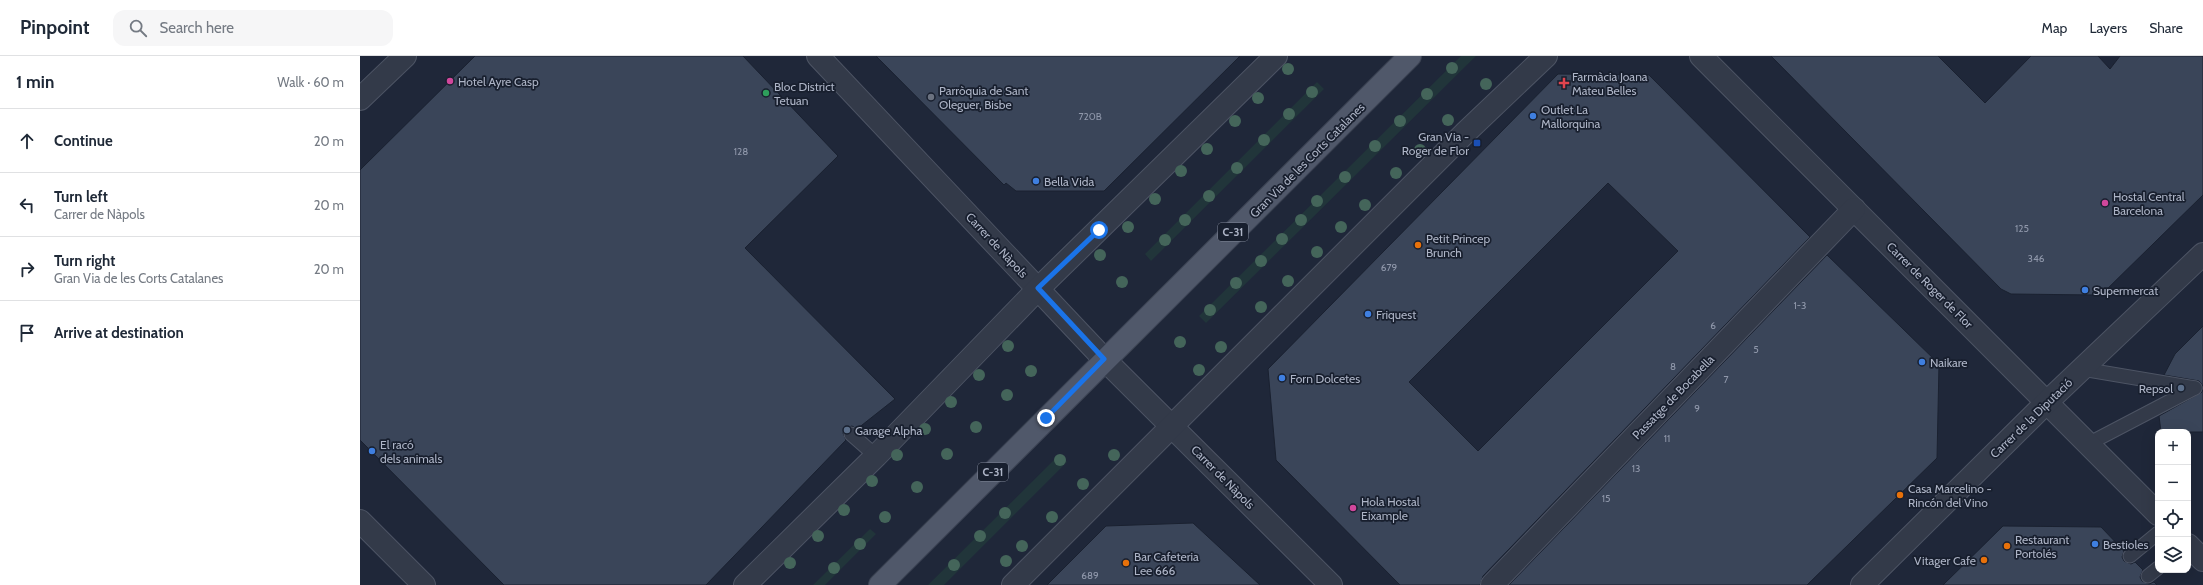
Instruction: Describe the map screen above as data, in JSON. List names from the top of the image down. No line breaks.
{"streets":{"main road":["Gran Via de les Corts Catalanes","C-31"],"street":["Carrer de Nàpols","Carrer de Roger de Flor","Passatge de Bocabella","Carrer de la Diputació"]},"crossings":[["Gran Via de les Corts Catalanes","Carrer de Nàpols"],["Carrer de Roger de Flor","Passatge de Bocabella"],["Carrer de Roger de Flor","Carrer de la Diputació"]],"places":{"other":["Hotel Ayre Casp","Bloc District Tetuan","Parròquia de Sant Oleguer, Bisbe","Outlet La Mallorquina","Bella Vida","Hostal Central Barcelona","Petit Princep Brunch","Supermercat","Friquest","Naikare","Forn Dolcetes","Repsol","Garage Alpha","El racó dels animals","Casa Marcelino - Rincón del Vino","Hola Hostal Eixample","Bestioles","Restaurant Portolés","Vitager Cafe","Bar Cafeteria Lee 666"],"health":["Farmàcia Joana Mateu Belles"],"transit":["Gran Via - Roger de Flor"]},"house_numbers":["720B","128","125","346","679","1-3","6","5","8","7","9","11","13","15","689"],"page":{"header":"Pinpoint","search":"Search here","nav":["Map","Layers","Share"],"heading":["1 min","Walk · 60 m"],"list":[["Continue","20 m"],["Turn left","Carrer de Nàpols","20 m"],["Turn right","Gran Via de les Corts Catalanes","20 m"],"Arrive at destination"],"map_buttons":["+","−"]}}
